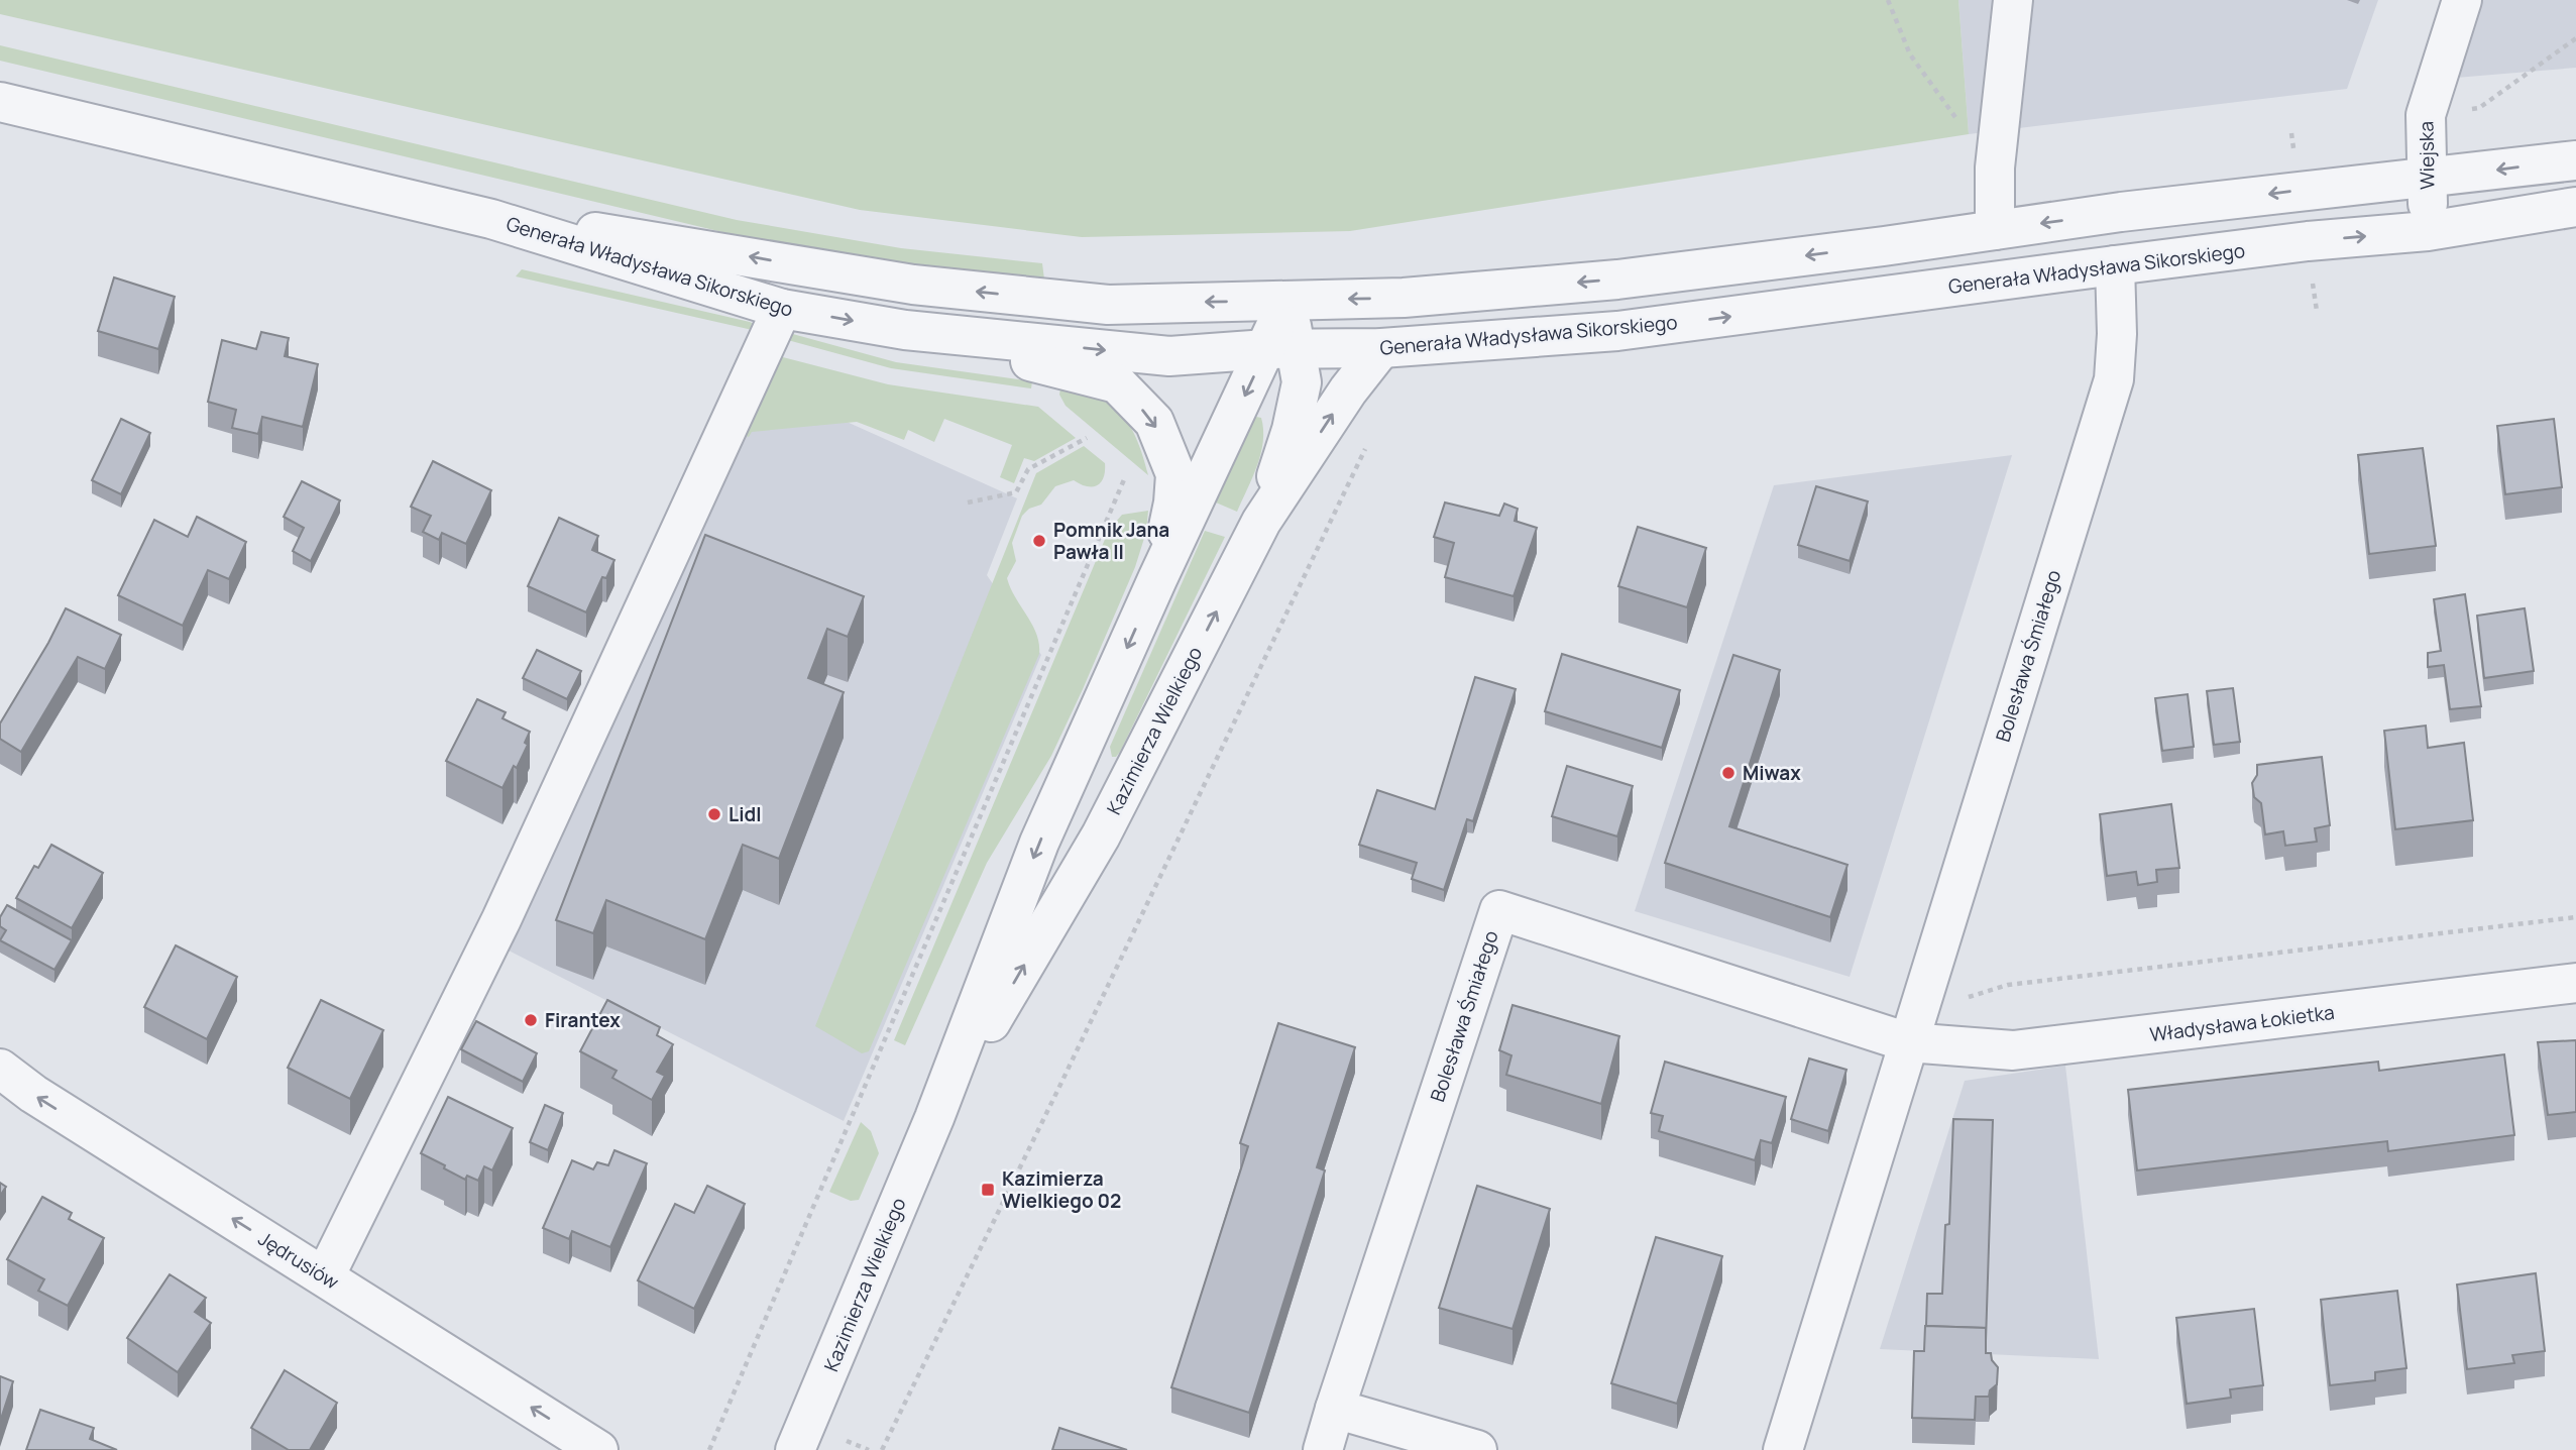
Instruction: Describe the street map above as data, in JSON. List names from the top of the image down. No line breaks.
{"streets":{"street":["Wiejska","Generała Władysława Sikorskiego","Bolesława Śmiałego","Kazimierza Wielkiego","Władysława Łokietka","Jędrusiów"]},"crossings":[["Wiejska","Generała Władysława Sikorskiego"],["Generała Władysława Sikorskiego","Bolesława Śmiałego"],["Generała Władysława Sikorskiego","Kazimierza Wielkiego"],["Bolesława Śmiałego","Władysława Łokietka"]],"one_way":["Jędrusiów"],"places":{"other":["Pomnik Jana Pawła II","Miwax","Lidl","Firantex"],"transit":["Kazimierza Wielkiego 02"]}}
